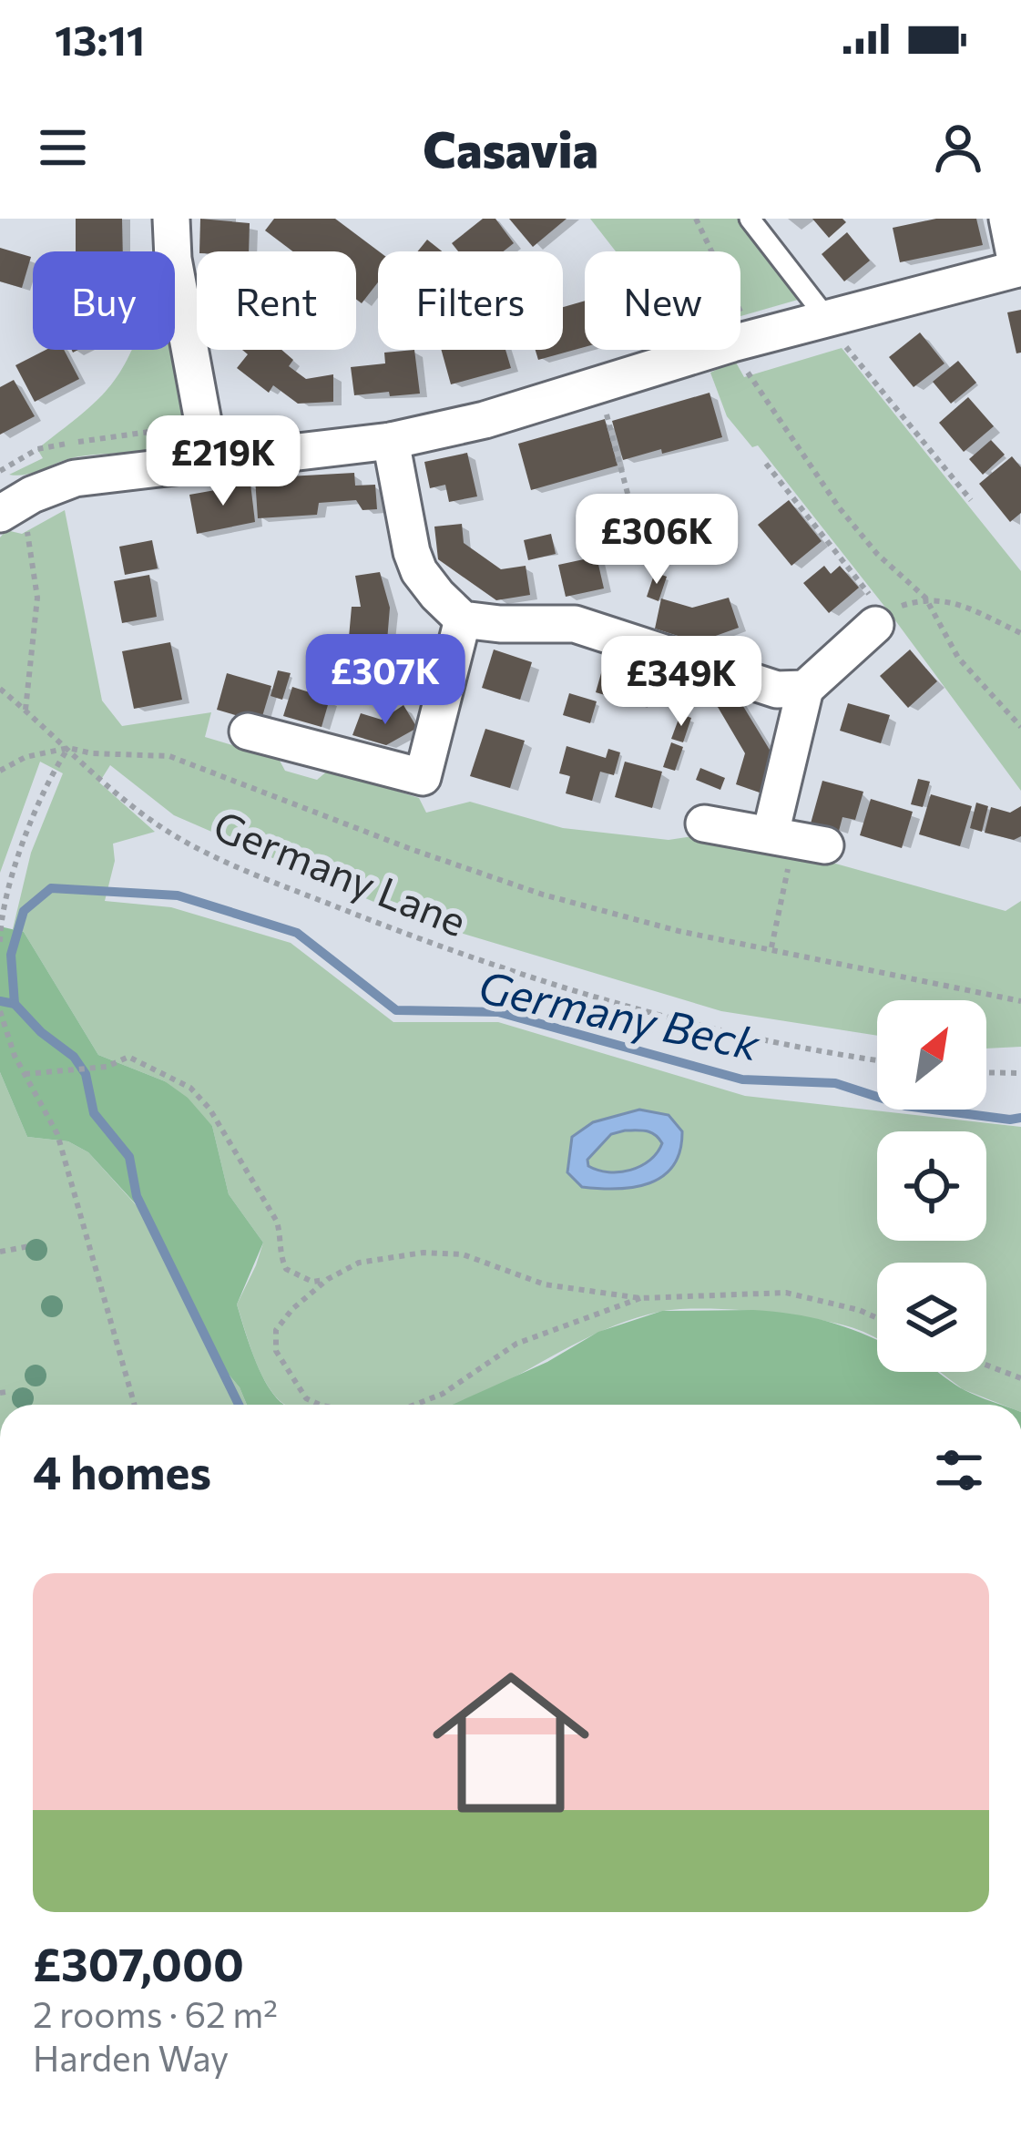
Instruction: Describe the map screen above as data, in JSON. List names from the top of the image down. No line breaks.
{"streets":{"path":["Germany Lane"]},"water":["Germany Beck"],"north":"top right","page":{"status":"13:11","header":"Casavia","chip":["Buy","Rent","Filters","New"],"price":["£219K","£306K","£307K","£349K"],"heading":"4 homes","list":[{"name":"£307,000","note":"2 rooms · 62 m² · Harden Way"}]}}
